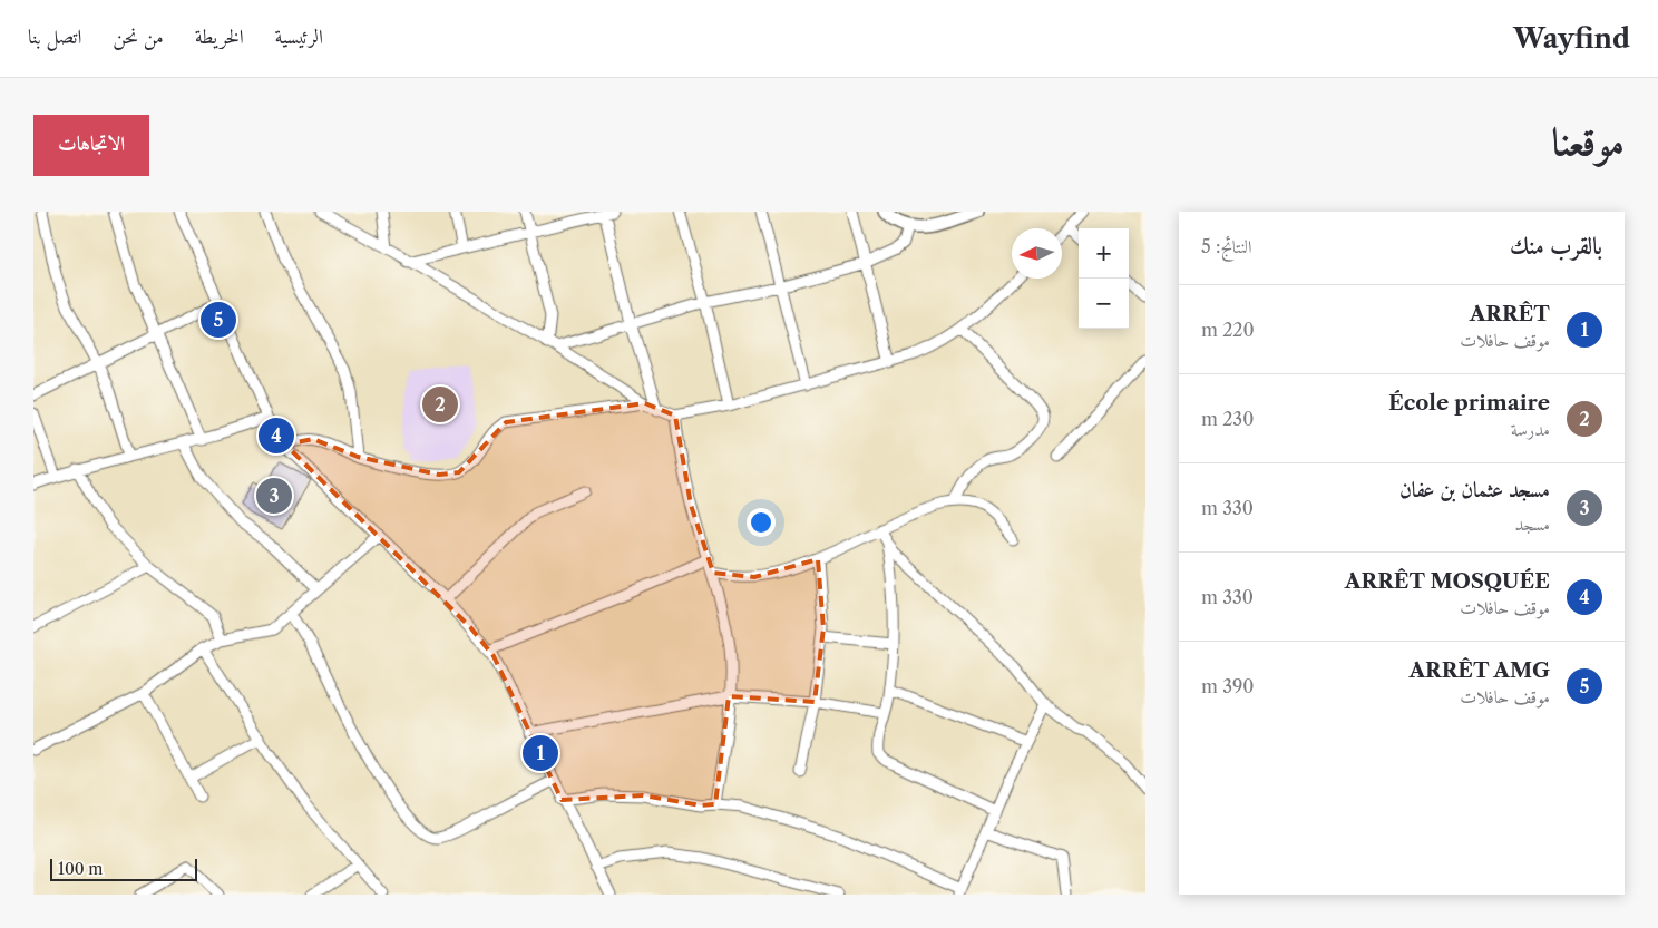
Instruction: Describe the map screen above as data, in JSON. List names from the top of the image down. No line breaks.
{"scale_bar":"100 m","north":"left","page":{"header":"Wayfind","nav":["الرئيسية","الخريطة","من نحن","اتصل بنا"],"title":"موقعنا","buttons":"الاتجاهات","heading":["بالقرب منك","النتائج: 5"],"map_buttons":["+","−"],"list":[{"mark":"1","name":"ARRÊT","note":"موقف حافلات","value":"220 m"},{"mark":"2","name":"École primaire","note":"مدرسة","value":"230 m"},{"mark":"3","name":"مسجد عثمان بن عفان","note":"مسجد","value":"330 m"},{"mark":"4","name":"ARRÊT MOSQUÉE","note":"موقف حافلات","value":"330 m"},{"mark":"5","name":"ARRÊT AMG","note":"موقف حافلات","value":"390 m"}],"pins":["5","2","4","3","1"],"scale":"100 m"}}
